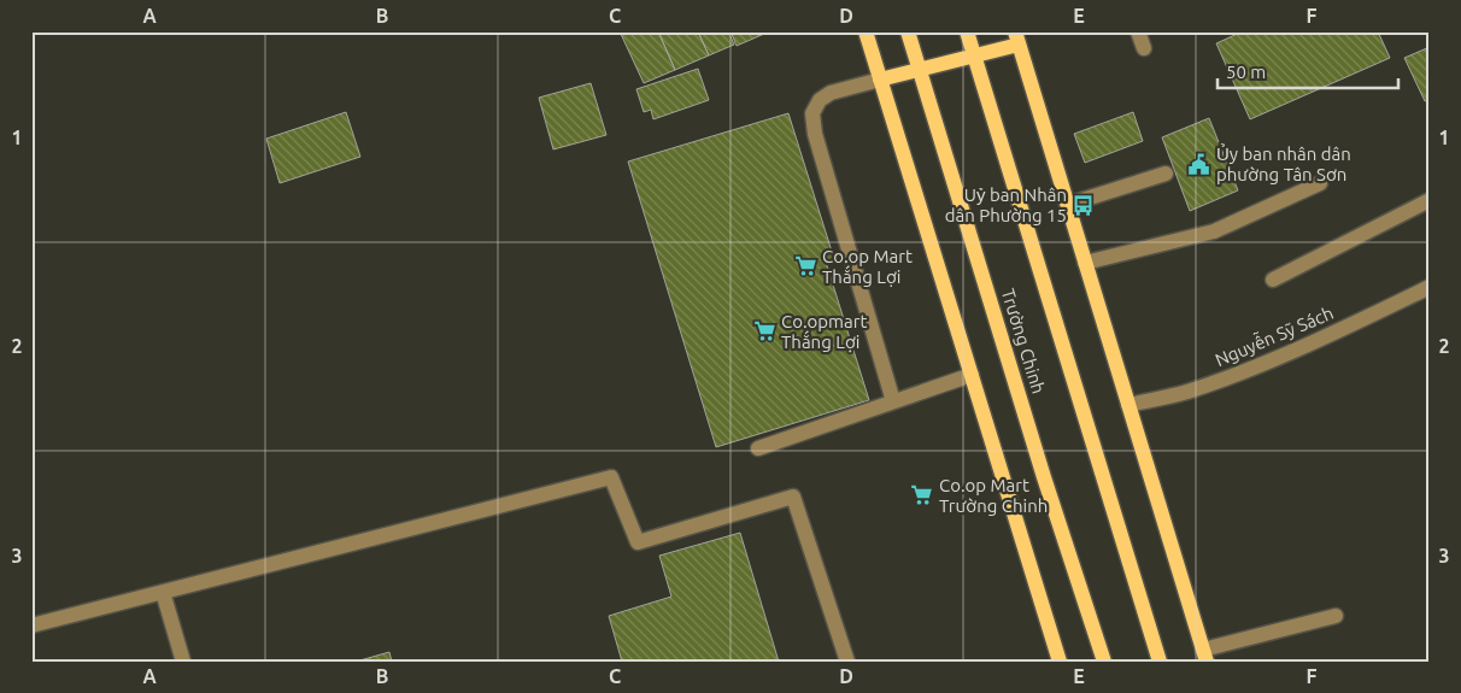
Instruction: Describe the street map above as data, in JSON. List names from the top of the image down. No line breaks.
{"streets":{"main road":["Trường Chinh"],"street":["Nguyễn Sỹ Sách"]},"places":{"public building":["Ủy ban nhân dân phường Tân Sơn"],"bus stop":["Uỷ ban Nhân dân Phường 15"],"supermarket":["Co.op Mart Thắng Lợi","Co.opmart Thắng Lợi","Co.op Mart Trường Chinh"]},"scale_bar":"50 m","grid":{"columns":["A","B","C","D","E","F"],"rows":["1","2","3"]}}
